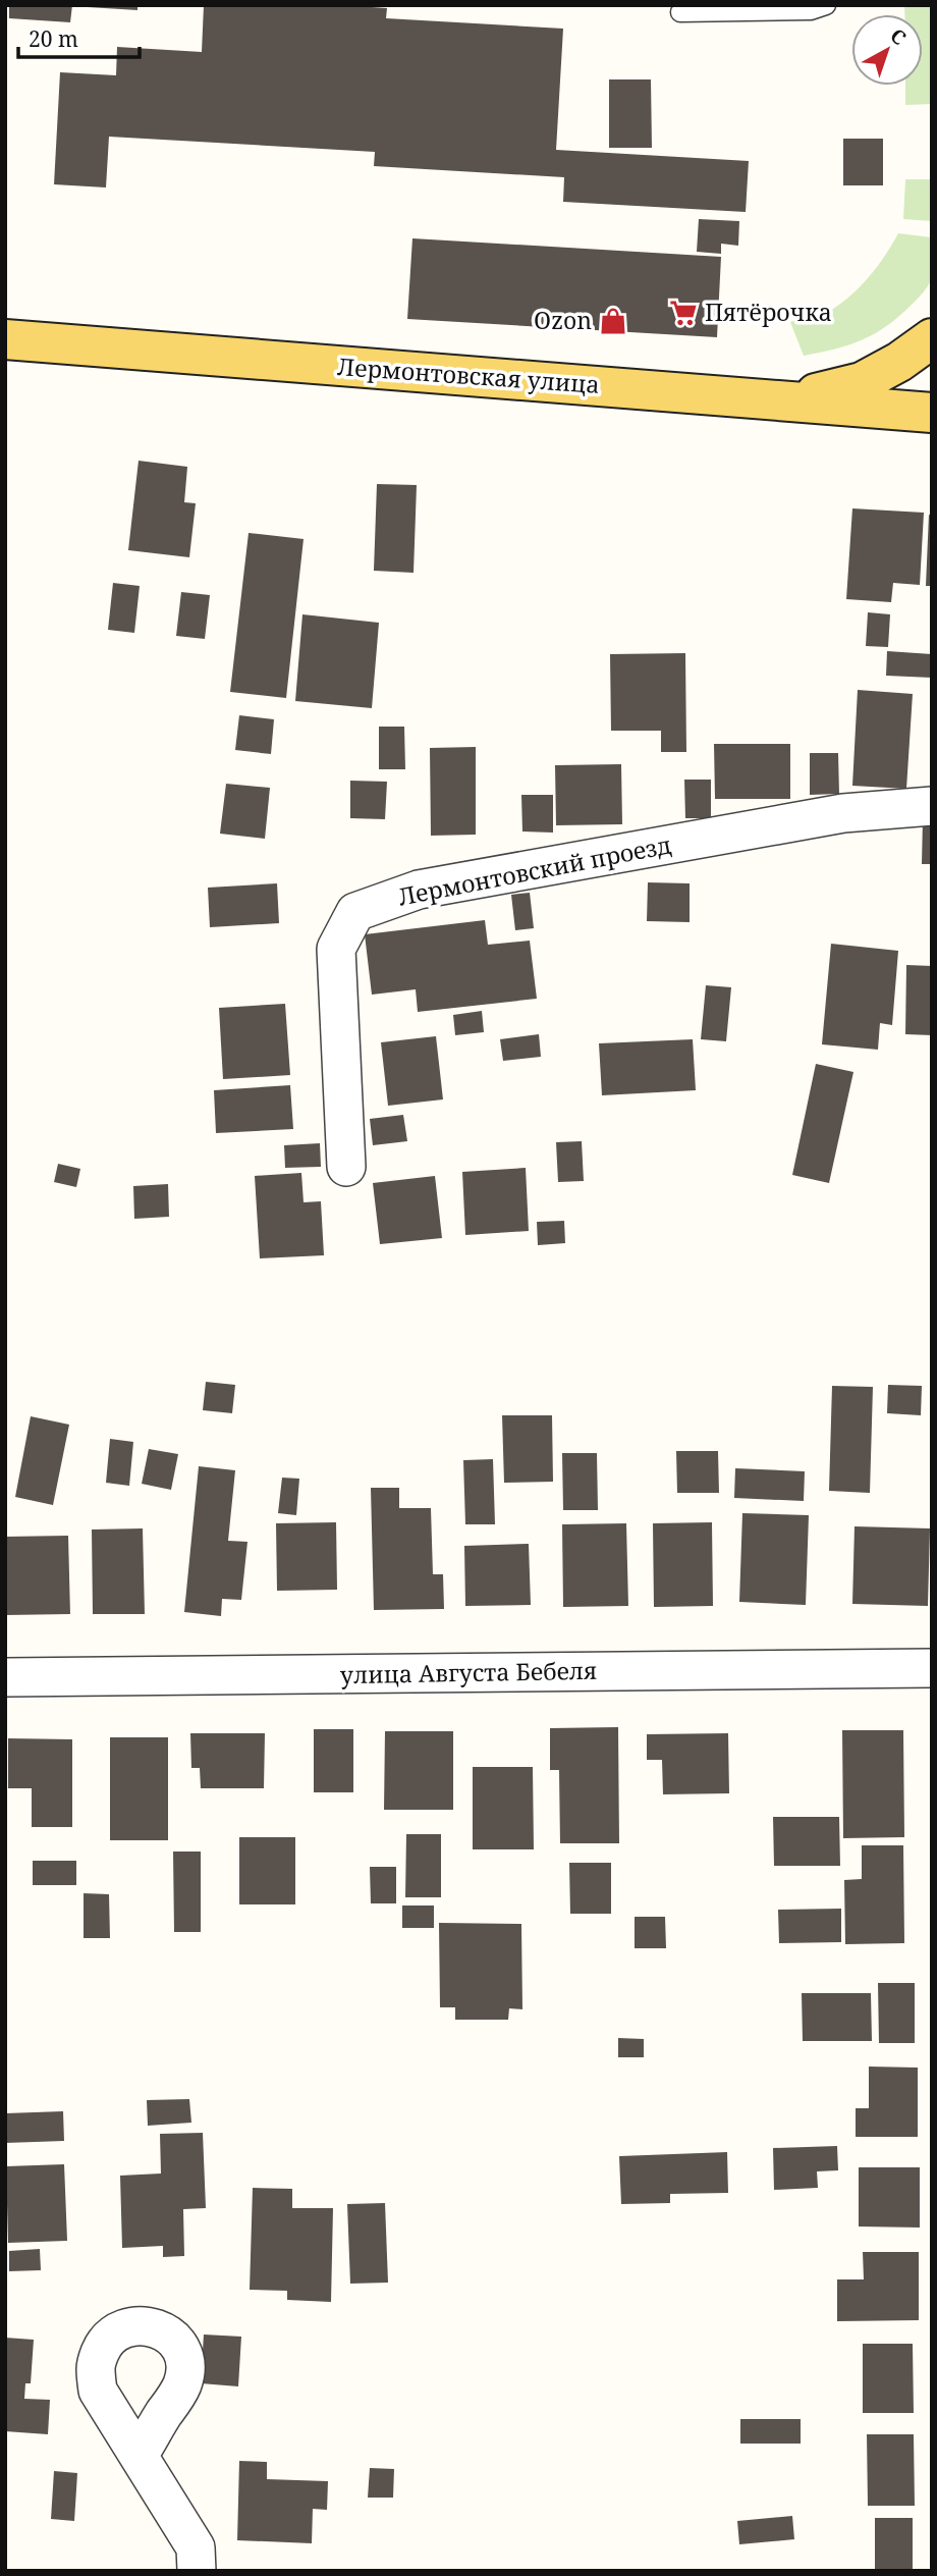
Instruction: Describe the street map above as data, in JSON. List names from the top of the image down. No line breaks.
{"streets":{"main road":["Лермонтовская улица"],"street":["Лермонтовский проезд","улица Августа Бебеля"]},"places":{"supermarket":["Пятёрочка"],"shop":["Ozon"]},"scale_bar":"20 m","north":"top right"}
